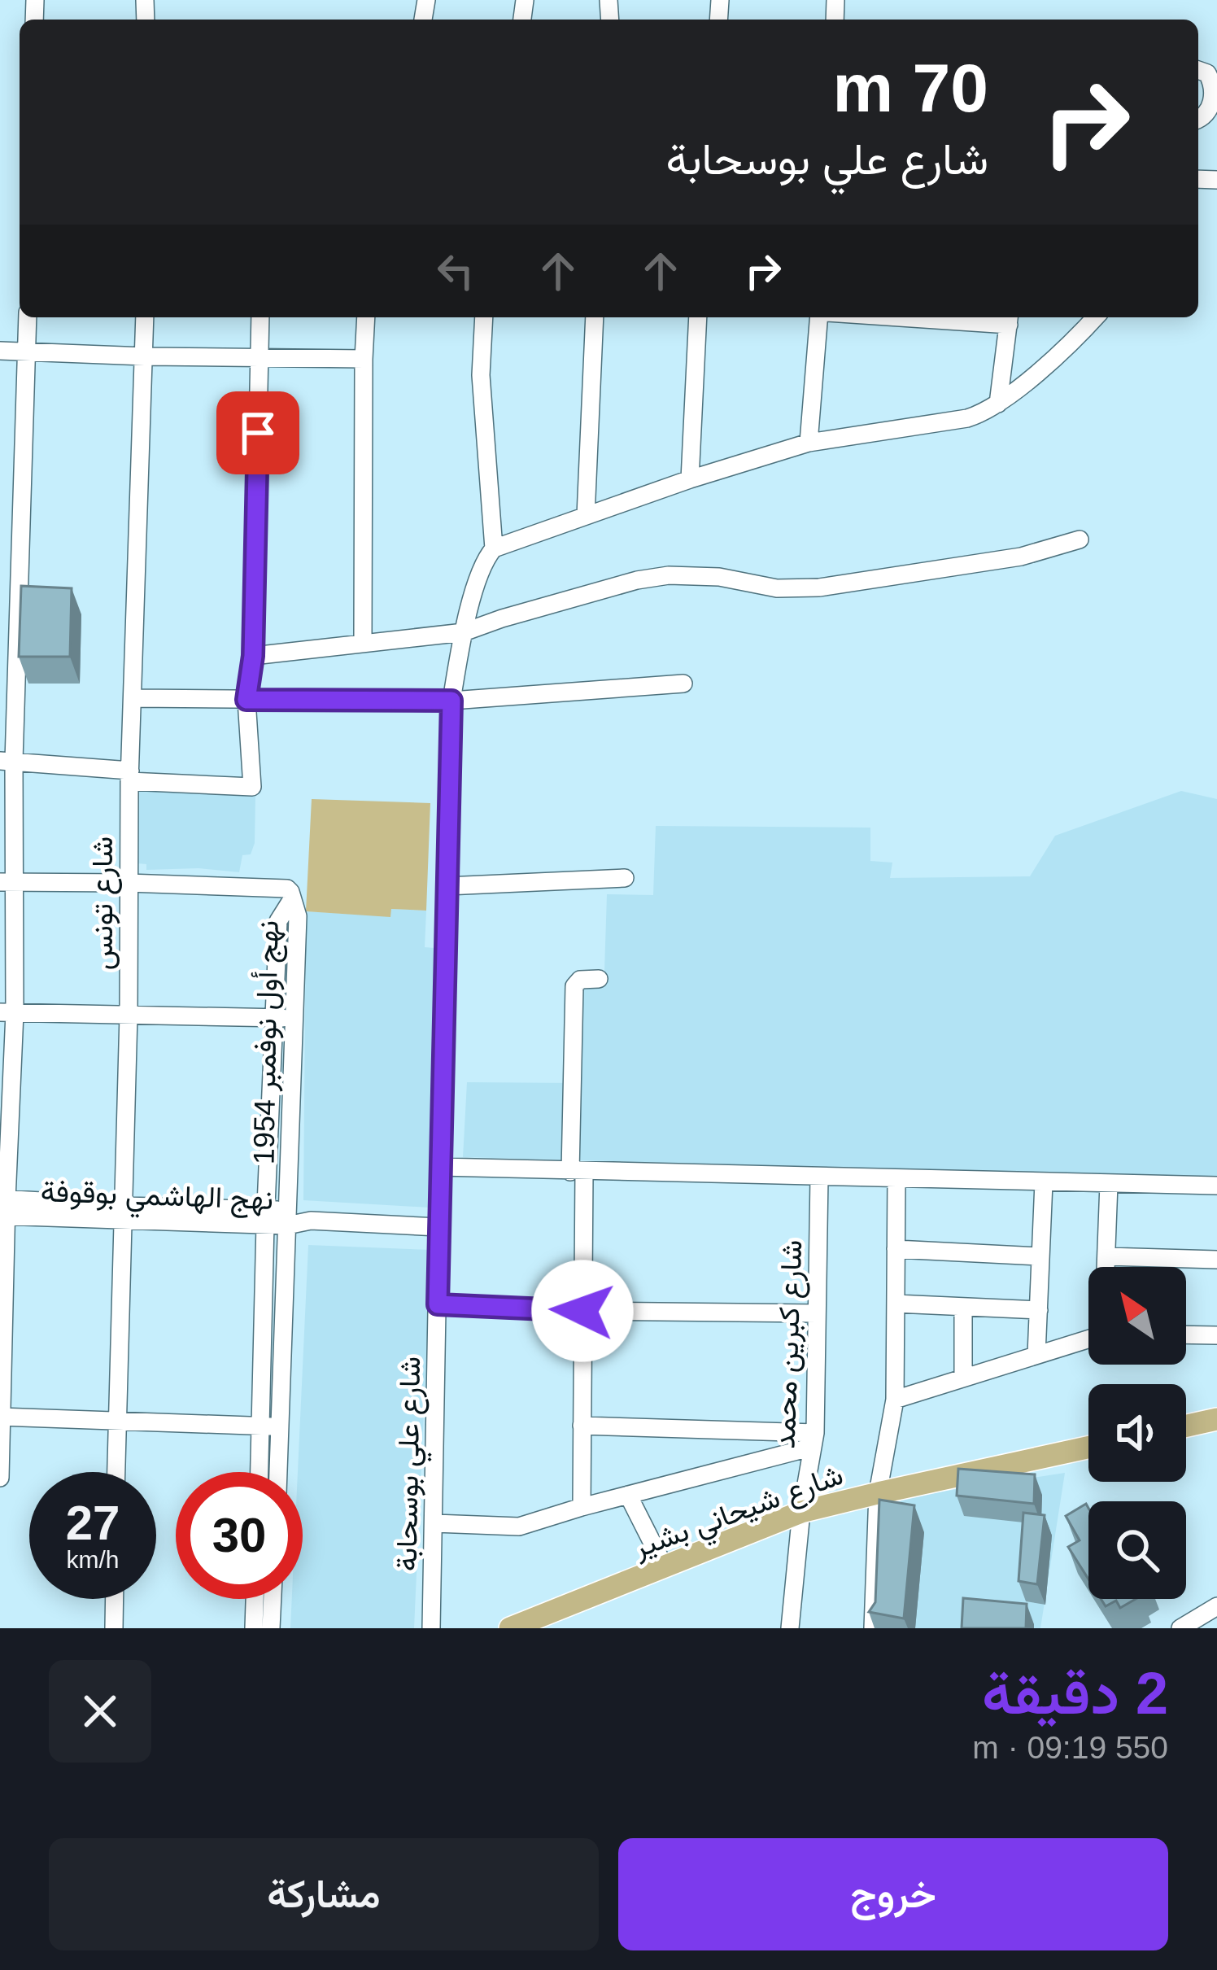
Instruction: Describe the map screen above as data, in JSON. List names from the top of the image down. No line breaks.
{"streets":{"main road":["شارع شيحاني بشير"],"street":["شارع تونس","نهج أول نوفمبر 1954","نهج الهاشمي بوقوفة","شارع كبرين محمد","شارع علي بوسحابة"]},"crossings":[["شارع تونس","نهج أول نوفمبر 1954"],["شارع تونس","نهج الهاشمي بوقوفة"],["نهج أول نوفمبر 1954","نهج الهاشمي بوقوفة"],["نهج الهاشمي بوقوفة","شارع علي بوسحابة"],["شارع كبرين محمد","شارع شيحاني بشير"]],"north":"top left","page":{"turn":["70 m","شارع علي بوسحابة"],"speed":"27 km/h","limit":"30","heading":["2 دقيقة","550 m · 09:19"],"buttons":["خروج","مشاركة"]}}
